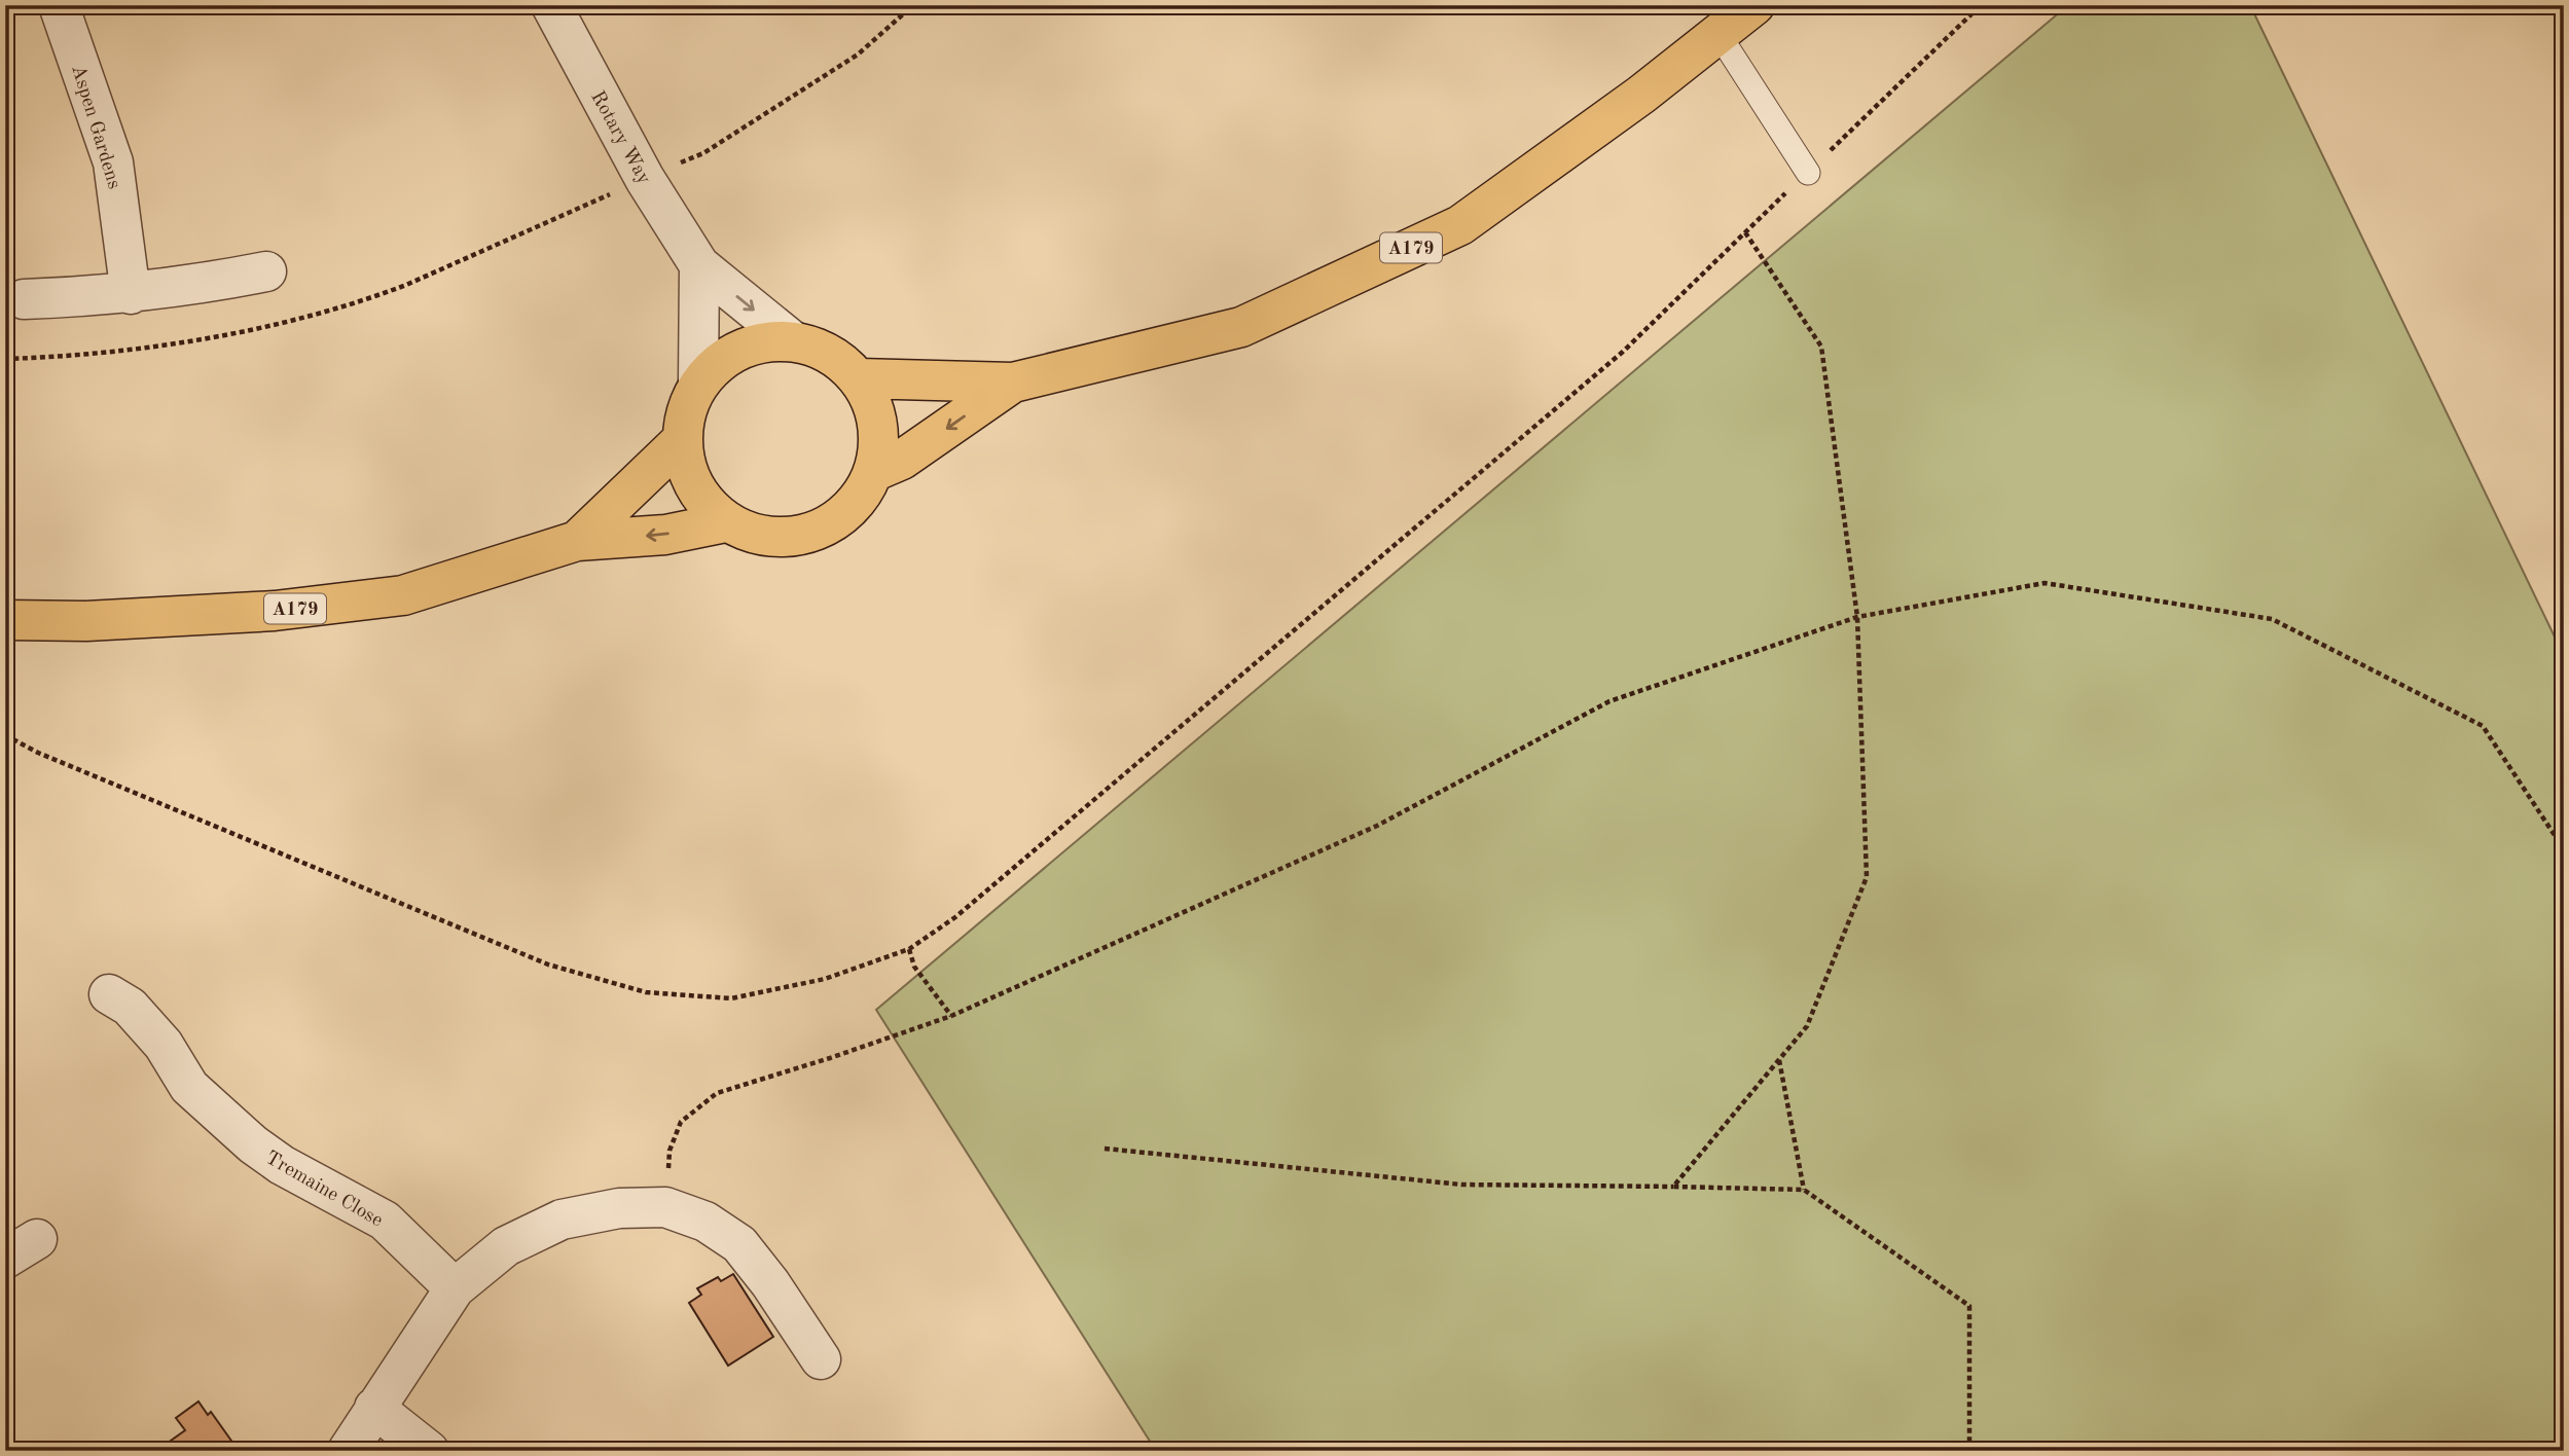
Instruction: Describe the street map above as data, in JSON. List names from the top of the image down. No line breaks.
{"streets":{"highway":["A179"],"street":["Aspen Gardens","Rotary Way","Tremaine Close"]}}
